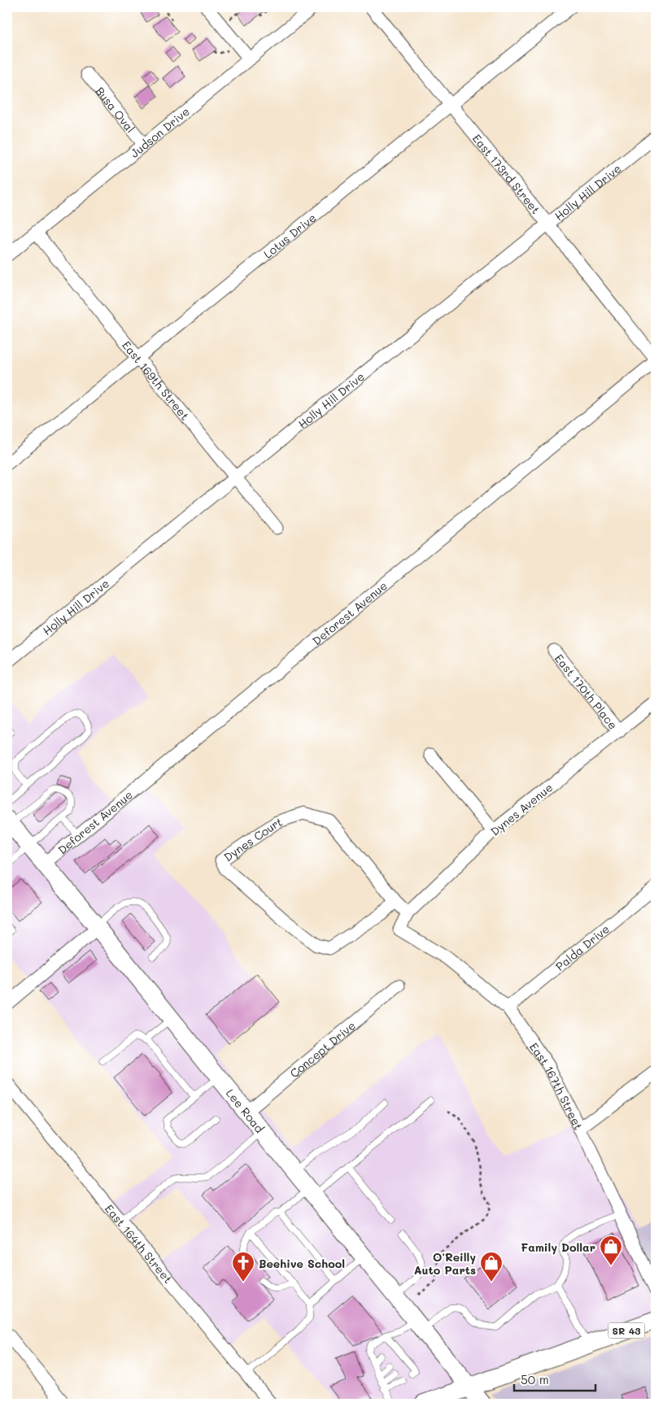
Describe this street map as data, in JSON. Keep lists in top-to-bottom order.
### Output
{
  "streets": {
    "main road": ["Lee Road", "SR 43"],
    "street": [
      "Busa Oval",
      "Judson Drive",
      "East 173rd Street",
      "Holly Hill Drive",
      "Lotus Drive",
      "East 169th Street",
      "Deforest Avenue",
      "East 170th Place",
      "Dynes Avenue",
      "Dynes Court",
      "Palda Drive",
      "Concept Drive",
      "East 167th Street",
      "East 164th Street"
    ]
  },
  "crossings": [
    ["Busa Oval", "Judson Drive"],
    ["Judson Drive", "East 169th Street"],
    ["East 173rd Street", "Holly Hill Drive"],
    ["East 173rd Street", "Lotus Drive"],
    ["East 173rd Street", "Deforest Avenue"],
    ["Holly Hill Drive", "East 169th Street"],
    ["Lotus Drive", "East 169th Street"],
    ["Deforest Avenue", "Lee Road"],
    ["East 170th Place", "Dynes Avenue"],
    ["Dynes Avenue", "Dynes Court"],
    ["Dynes Avenue", "East 167th Street"],
    ["Palda Drive", "East 167th Street"],
    ["Concept Drive", "Lee Road"],
    ["Lee Road", "SR 43"]
  ],
  "places": {
    "shop": ["Family Dollar", "O'Reilly Auto Parts"],
    "church": ["Beehive School"]
  },
  "scale_bar": "50 m"
}
